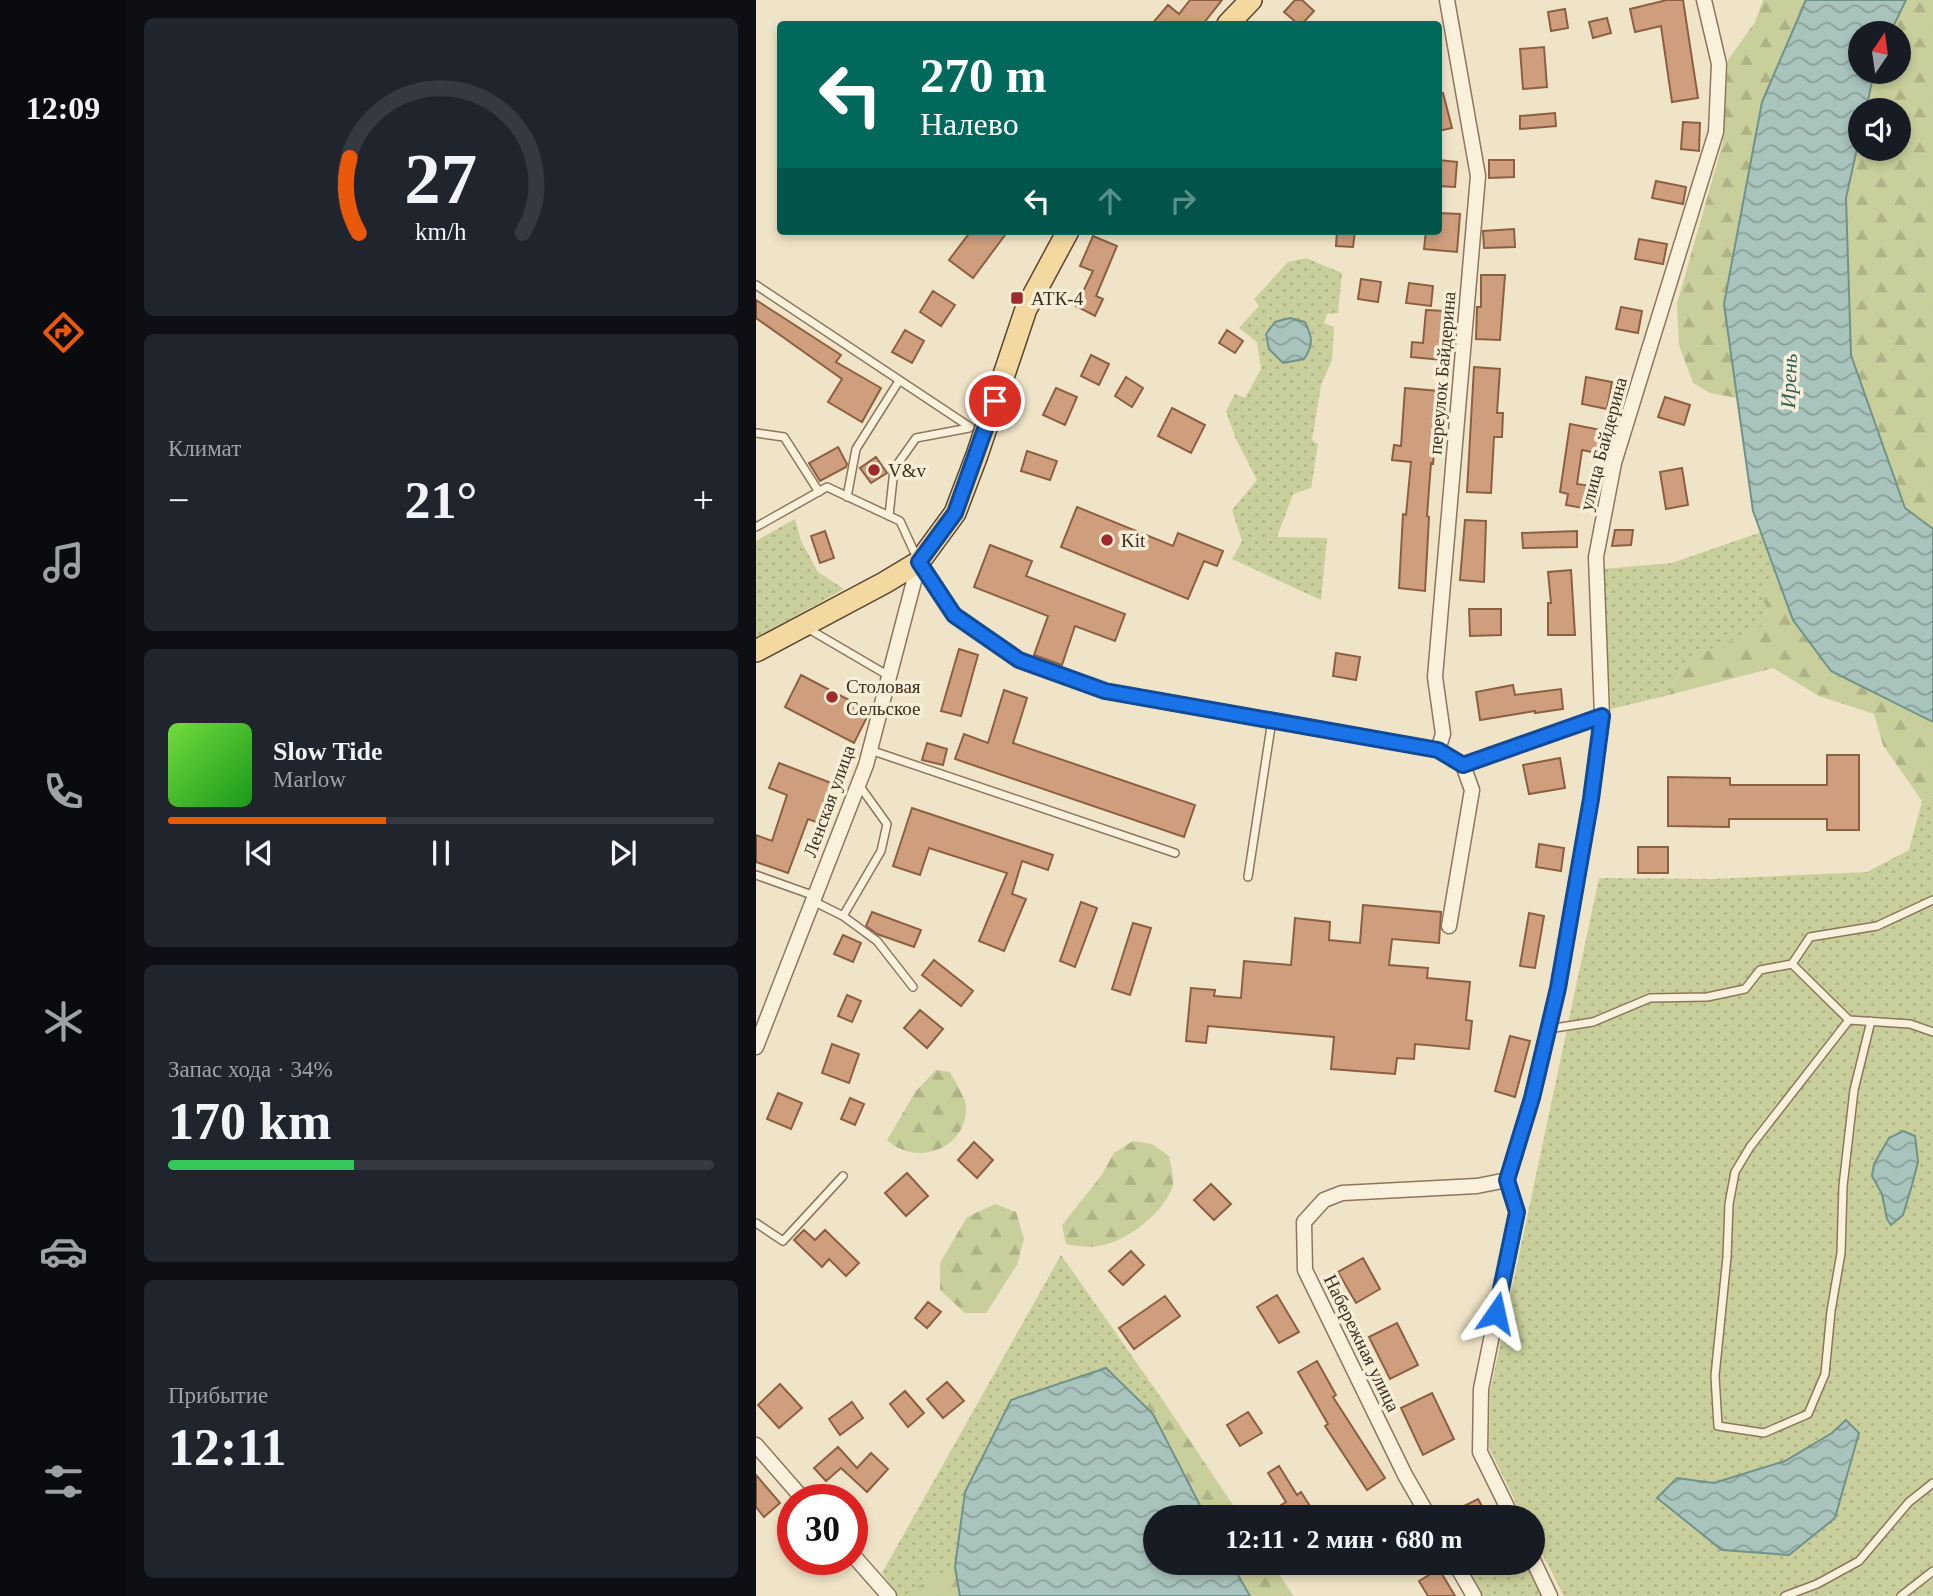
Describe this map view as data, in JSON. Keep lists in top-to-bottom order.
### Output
{
  "streets": {
    "street": [
      "переулок Байдерина",
      "улица Байдерина",
      "Ленская улица",
      "Набережная улица"
    ]
  },
  "crossings": [
    ["улица Байдерина", "Набережная улица"]
  ],
  "water": ["Ирень"],
  "places": {
    "transit": ["АТК-4"],
    "other": ["V&v", "Kit", "Столовая Сельское"]
  },
  "north": "top",
  "page": {
    "tabs": "12:09",
    "turn": ["270 m", "Налево"],
    "tile": [
      "Климат",
      ["Запас хода · 34%", "170 km"],
      ["Прибытие", "12:11"]
    ],
    "heat": ["−", "21°", "+"],
    "song": ["Slow Tide", "Marlow"],
    "limit": "30",
    "trip": "12:11 · 2 мин · 680 m",
    "gauge": ["27", "km/h"]
  }
}
